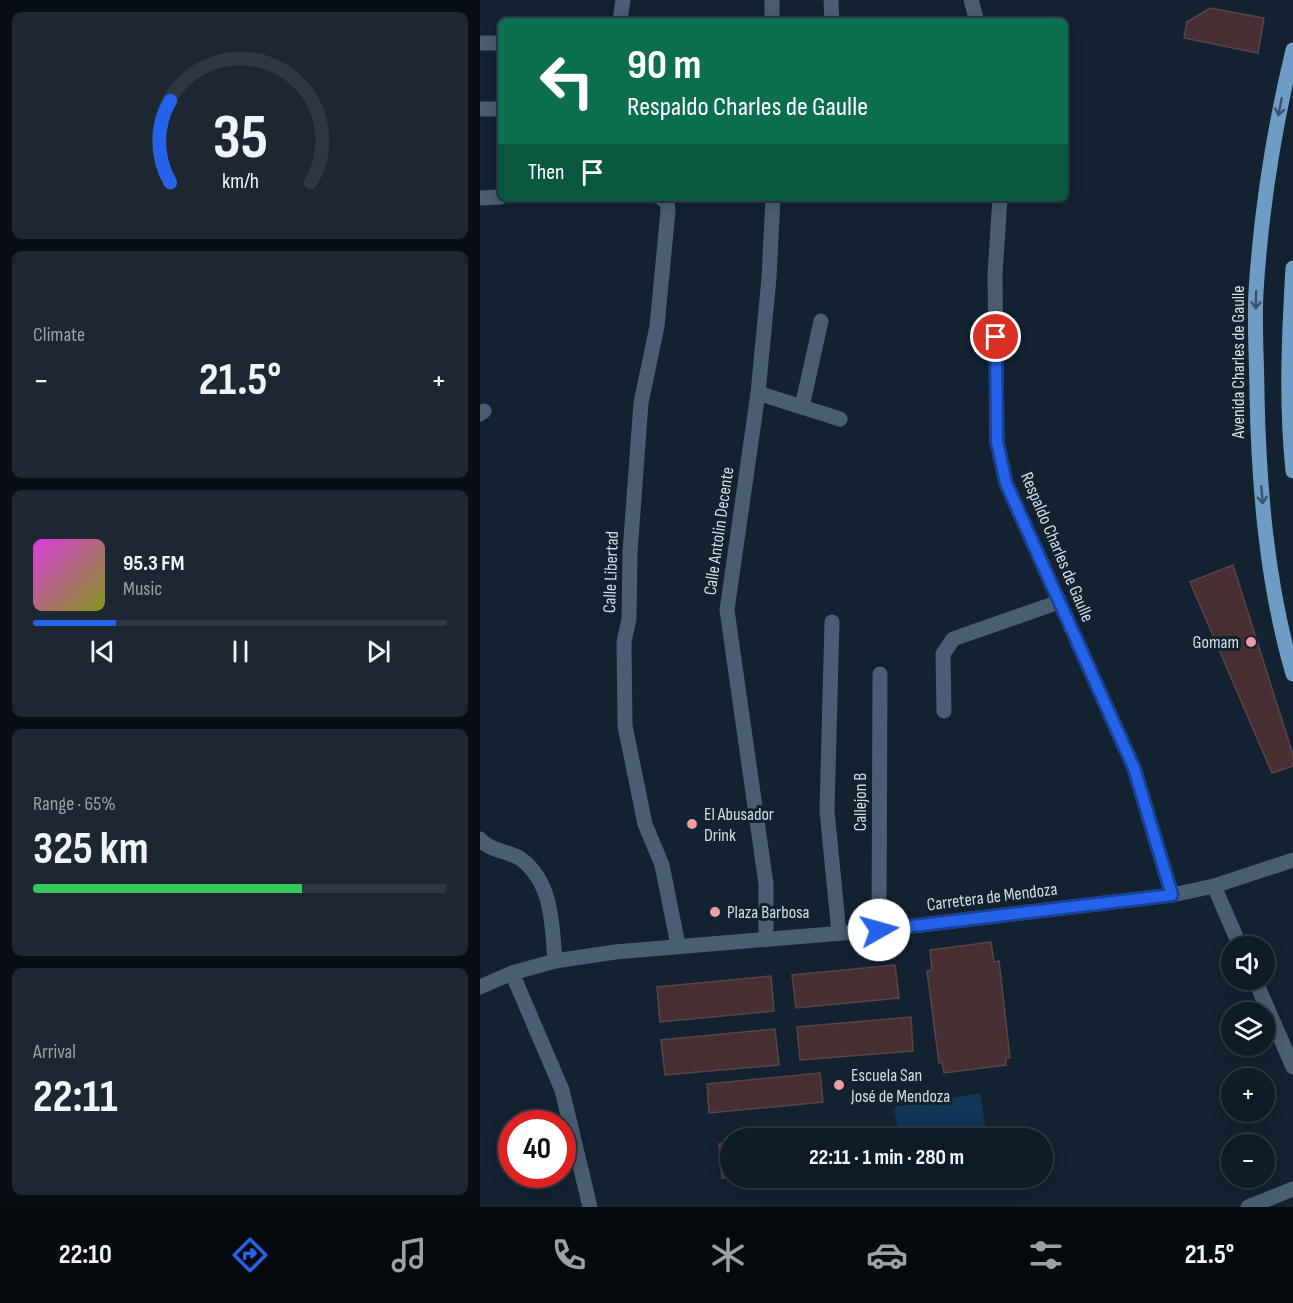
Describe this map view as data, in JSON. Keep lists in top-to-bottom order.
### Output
{
  "streets": {
    "main road": ["Avenida Charles de Gaulle"],
    "street": [
      "Calle Antolin Decente",
      "Respaldo Charles de Gaulle",
      "Calle Libertad",
      "Callejon B",
      "Carretera de Mendoza"
    ]
  },
  "crossings": [
    ["Calle Antolin Decente", "Carretera de Mendoza"],
    ["Respaldo Charles de Gaulle", "Carretera de Mendoza"],
    ["Calle Libertad", "Carretera de Mendoza"],
    ["Callejon B", "Carretera de Mendoza"]
  ],
  "places": [
    "Gomam",
    "El Abusador Drink",
    "Plaza Barbosa",
    "Escuela San José de Mendoza"
  ],
  "page": {
    "turn": ["90 m", "Respaldo Charles de Gaulle"],
    "then": "Then",
    "tile": [
      "Climate",
      ["Range · 65%", "325 km"],
      ["Arrival", "22:11"]
    ],
    "heat": ["−", "21.5°", "+"],
    "song": ["95.3 FM", "Music"],
    "map_buttons": ["+", "−"],
    "limit": "40",
    "trip": "22:11 · 1 min · 280 m",
    "tabs": ["22:10", "21.5°"],
    "gauge": ["35", "km/h"]
  }
}
